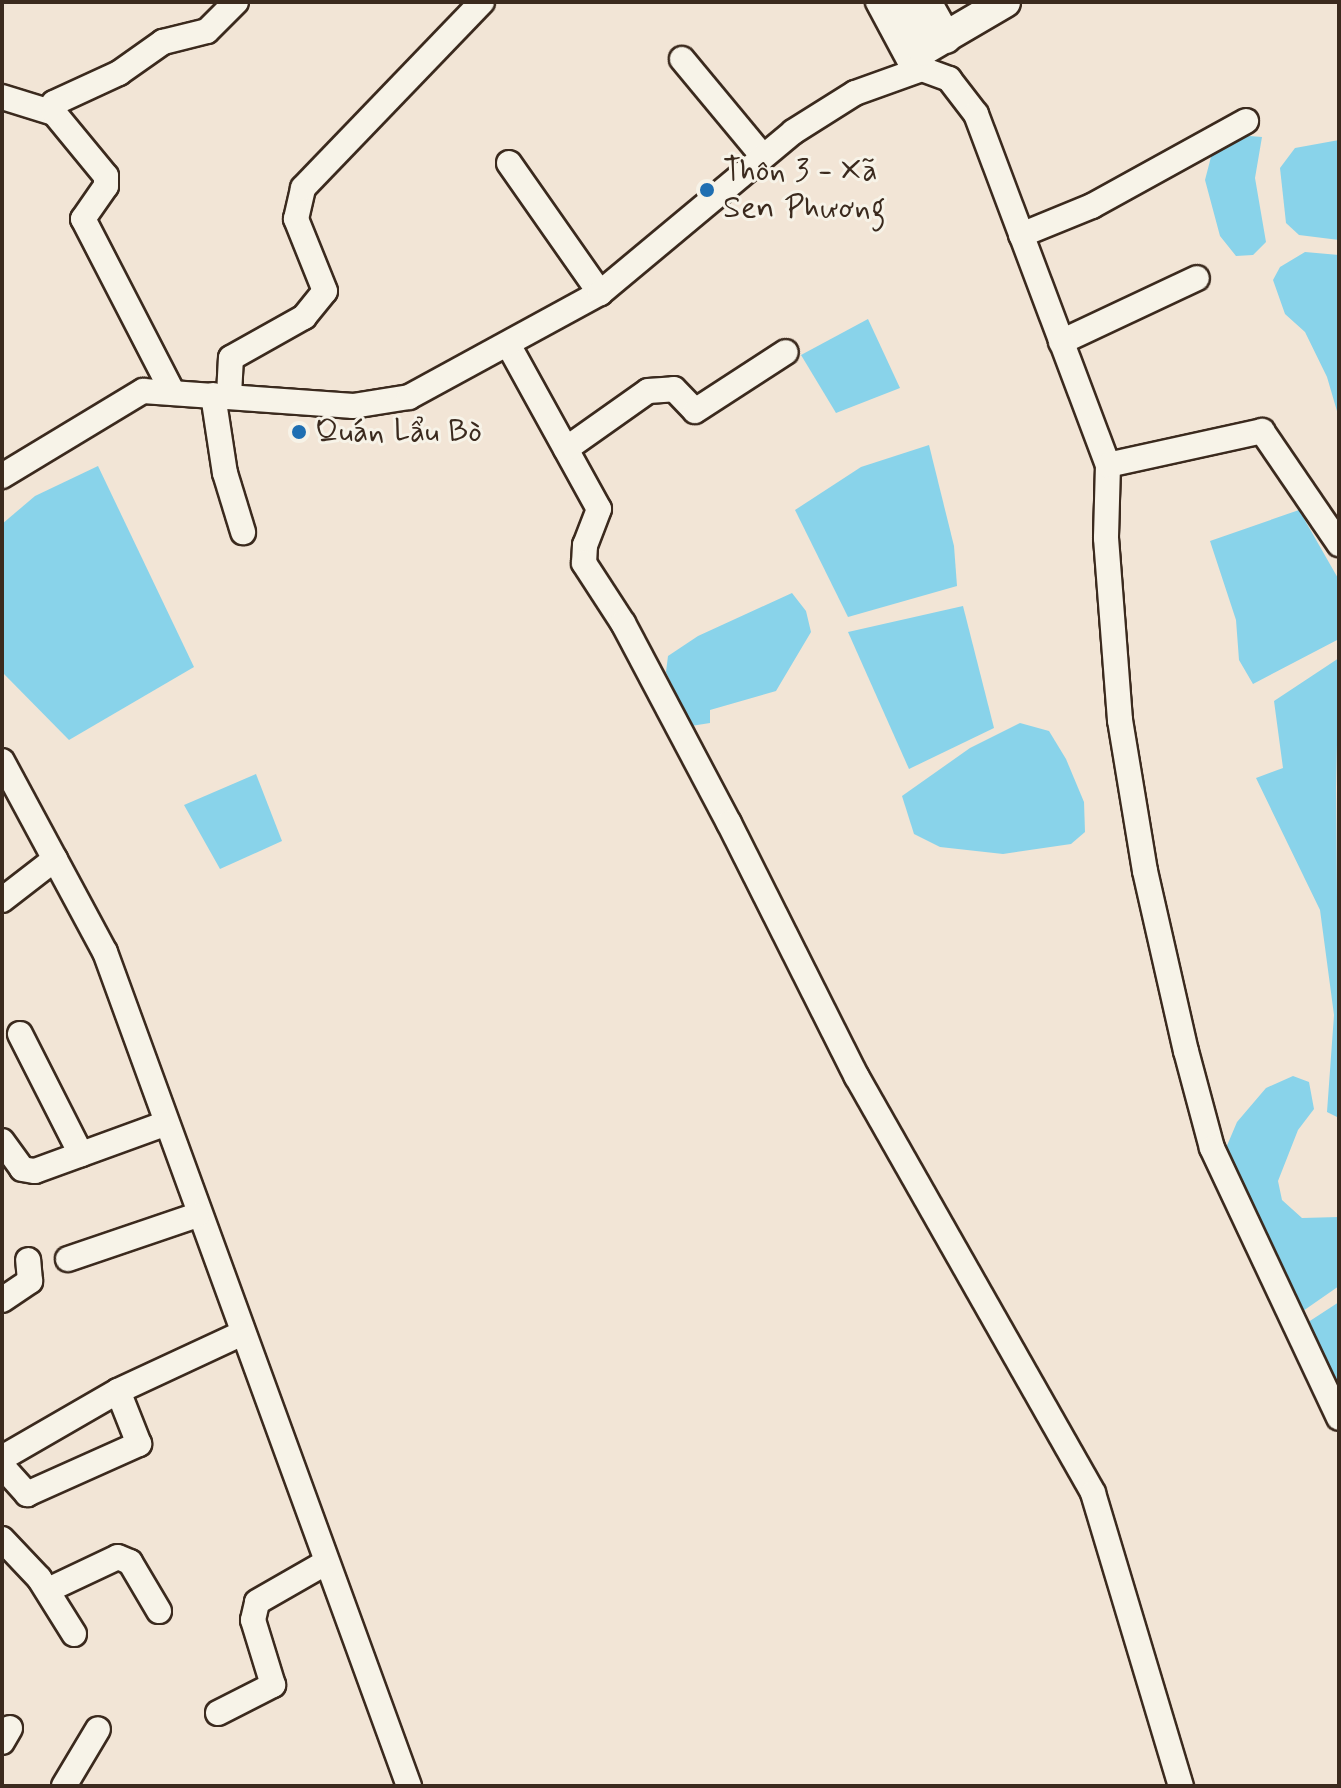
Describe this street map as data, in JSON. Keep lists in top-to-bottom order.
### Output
{
  "places": ["Thôn 3 - Xã Sen Phương", "Quán Lẩu Bò"]
}
